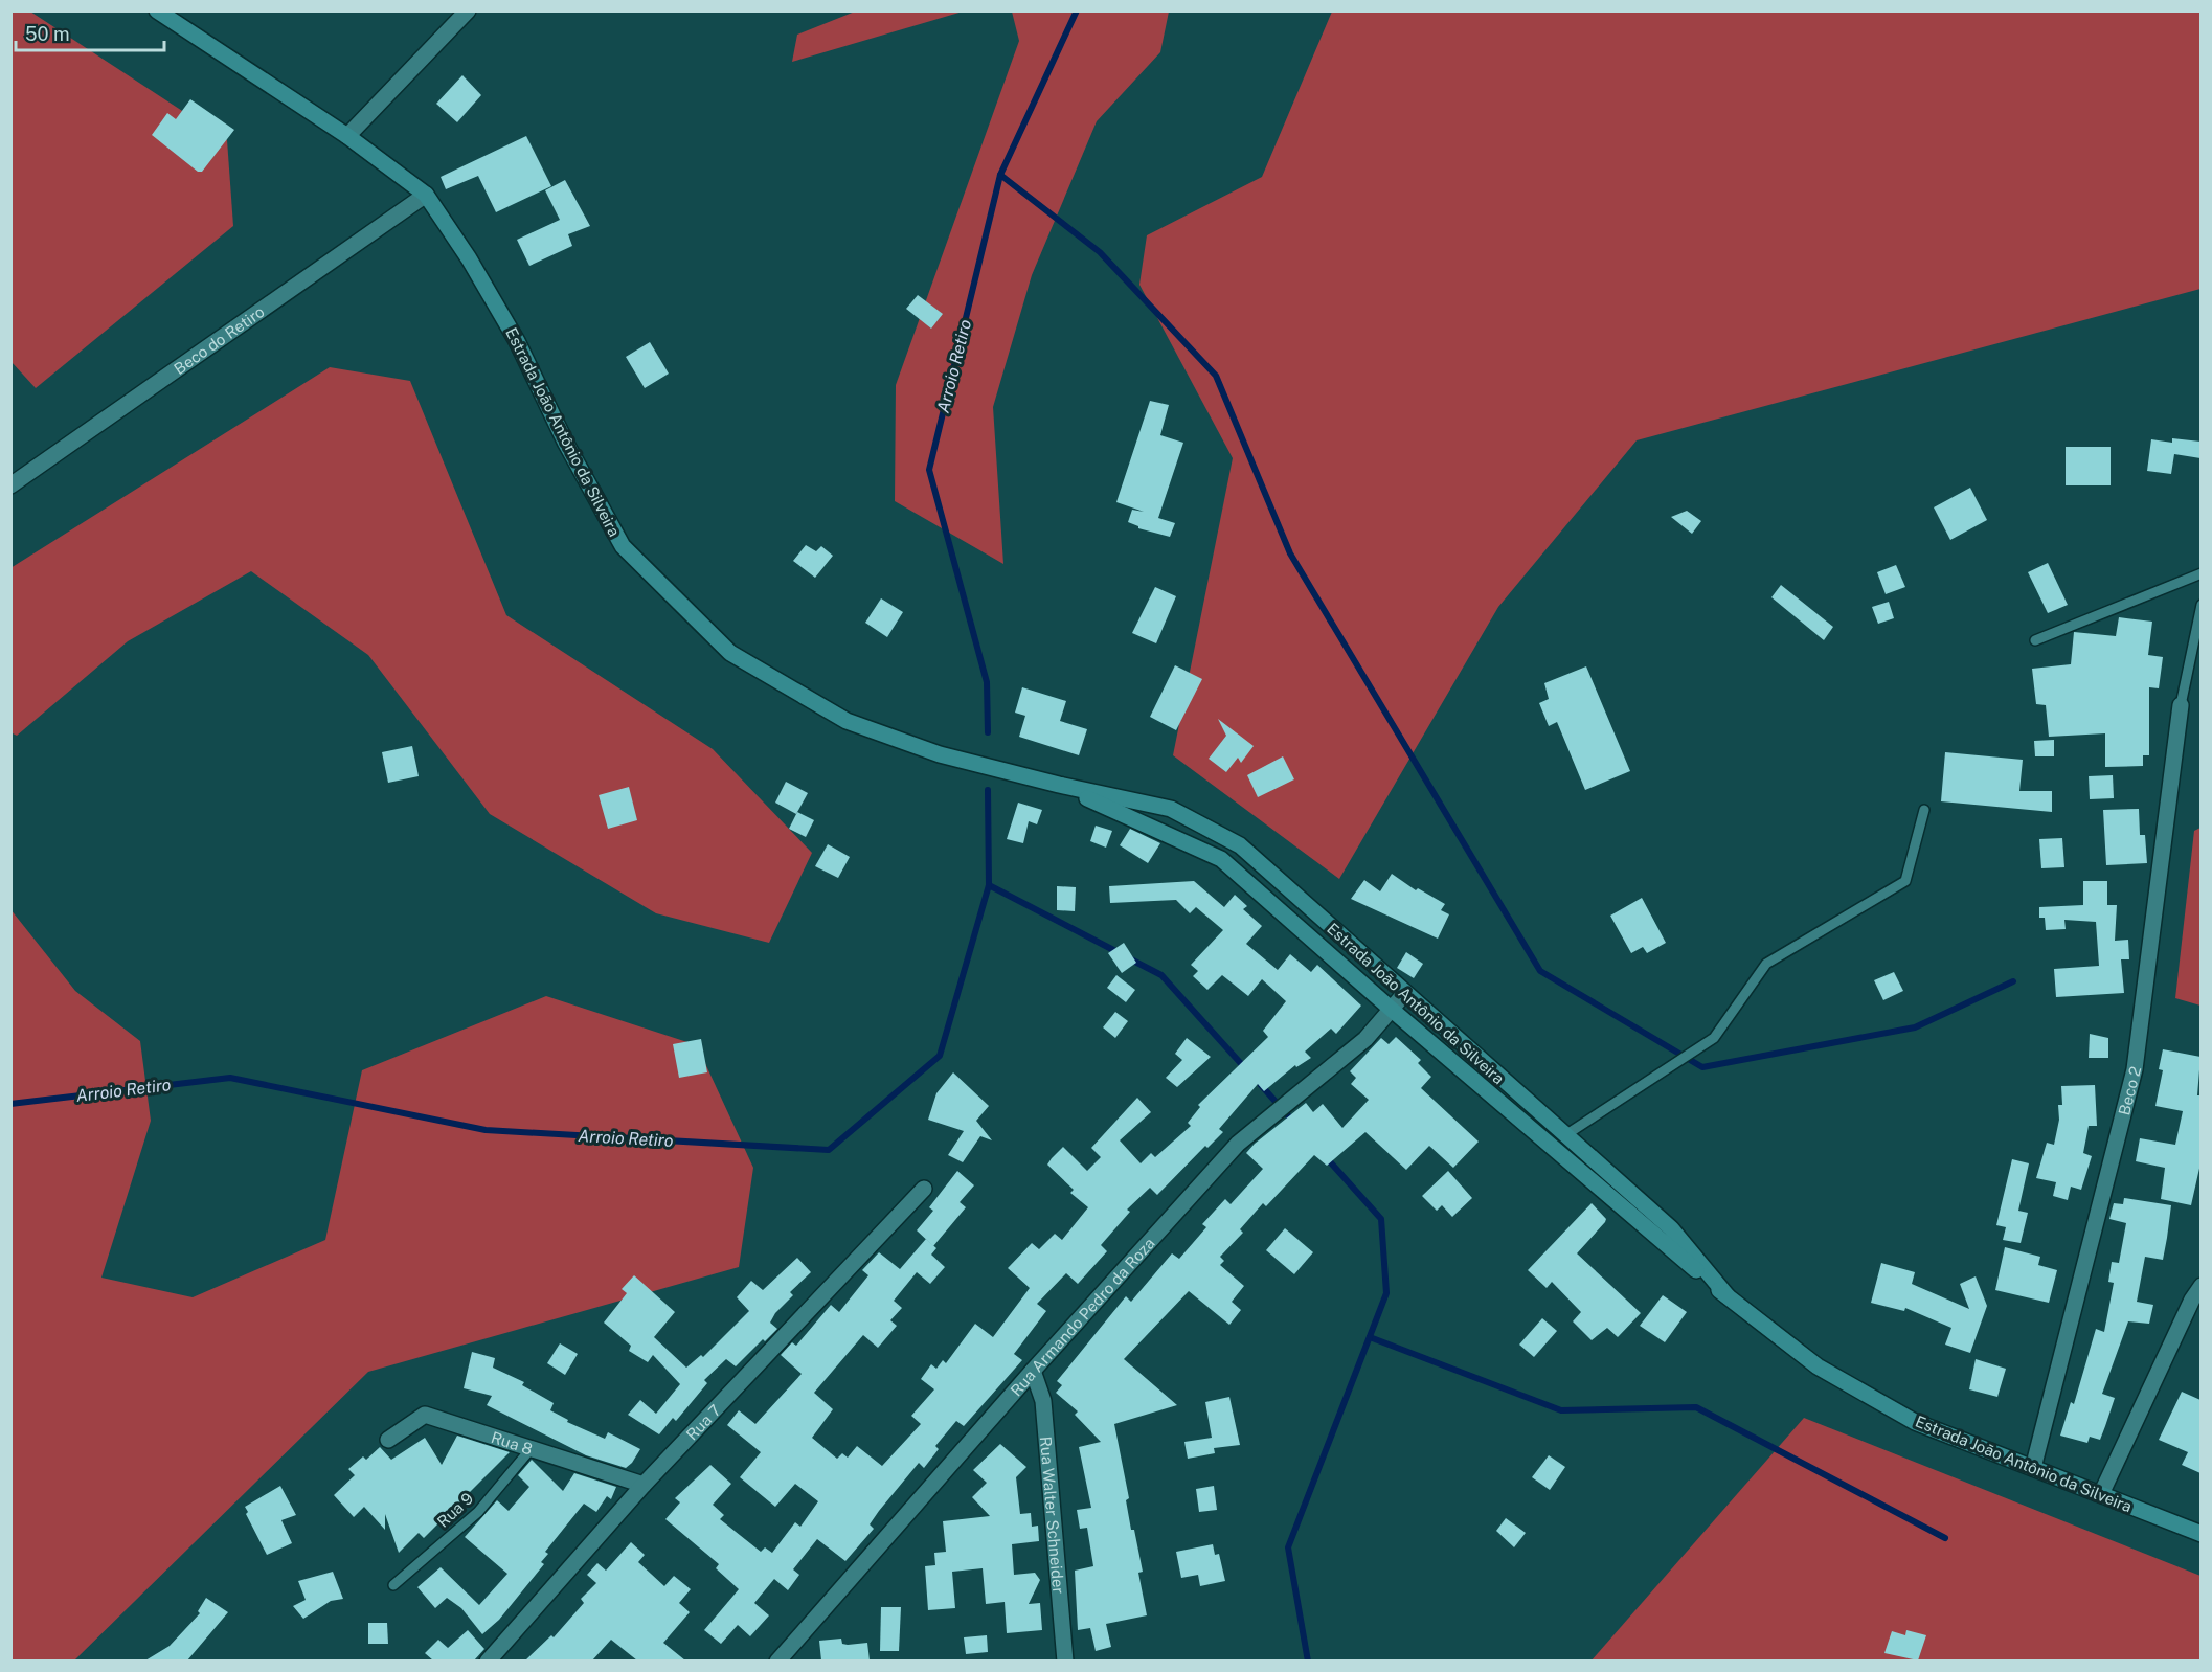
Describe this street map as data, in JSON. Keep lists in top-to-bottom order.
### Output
{
  "streets": {
    "main road": ["Estrada João Antônio da Silveira"],
    "street": [
      "Beco do Retiro",
      "Beco 2",
      "Rua Armando Pedro da Roza",
      "Rua 7",
      "Rua 8",
      "Rua Walter Schneider"
    ],
    "lane": ["Rua 9"]
  },
  "crossings": [
    ["Beco do Retiro", "Estrada João Antônio da Silveira"],
    ["Estrada João Antônio da Silveira", "Beco 2"],
    ["Estrada João Antônio da Silveira", "Rua Armando Pedro da Roza"],
    ["Rua Armando Pedro da Roza", "Rua Walter Schneider"],
    ["Rua 7", "Rua 8"],
    ["Rua 8", "Rua 9"]
  ],
  "water": ["Arroio Retiro"],
  "scale_bar": "50 m"
}
